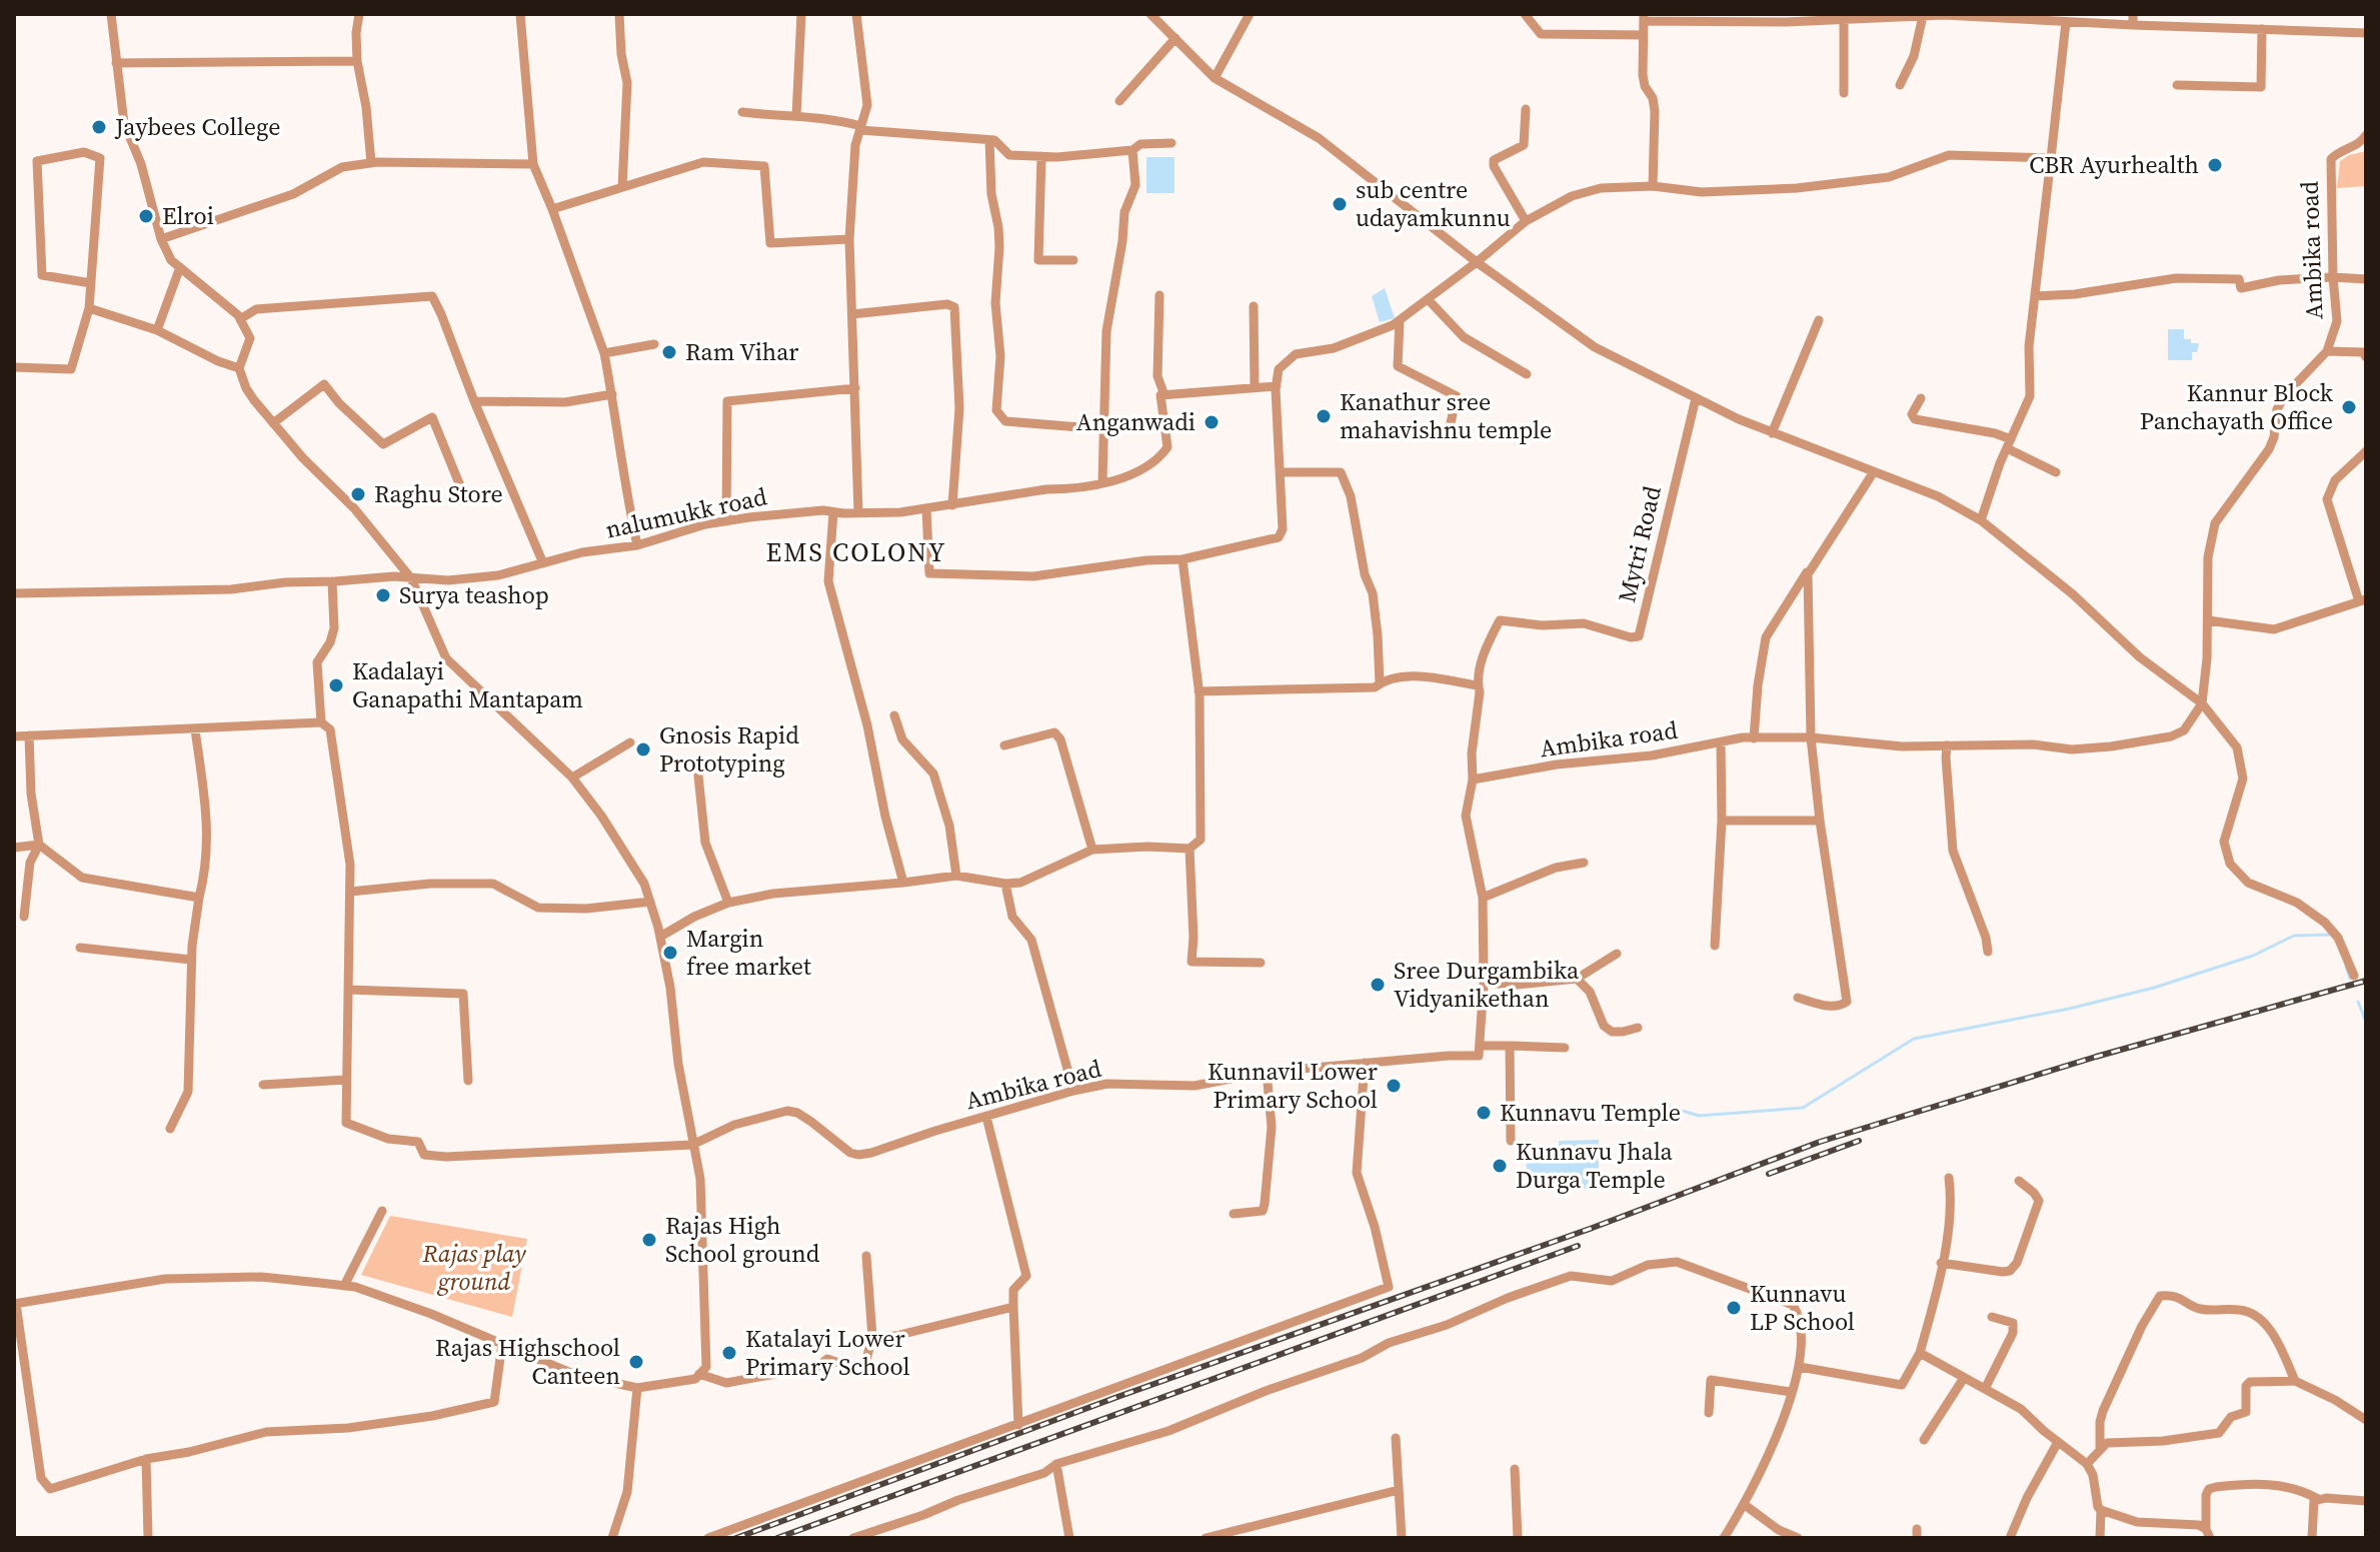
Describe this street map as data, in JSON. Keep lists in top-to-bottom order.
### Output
{
  "streets": {
    "street": ["Ambika road", "nalumukk road", "Mytri Road"]
  },
  "crossings": [
    ["Ambika road", "Mytri Road"]
  ],
  "districts": ["EMS COLONY"],
  "parks": ["Rajas play ground"],
  "places": [
    "Jaybees College",
    "CBR Ayurhealth",
    "sub centre udayamkunnu",
    "Elroi",
    "Ram Vihar",
    "Kannur Block Panchayath Office",
    "Kanathur sree mahavishnu temple",
    "Anganwadi",
    "Raghu Store",
    "Surya teashop",
    "Kadalayi Ganapathi Mantapam",
    "Gnosis Rapid Prototyping",
    "Margin free market",
    "Sree Durgambika Vidyanikethan",
    "Kunnavil Lower Primary School",
    "Kunnavu Temple",
    "Kunnavu Jhala Durga Temple",
    "Rajas High School ground",
    "Kunnavu LP School",
    "Katalayi Lower Primary School",
    "Rajas Highschool Canteen"
  ]
}
